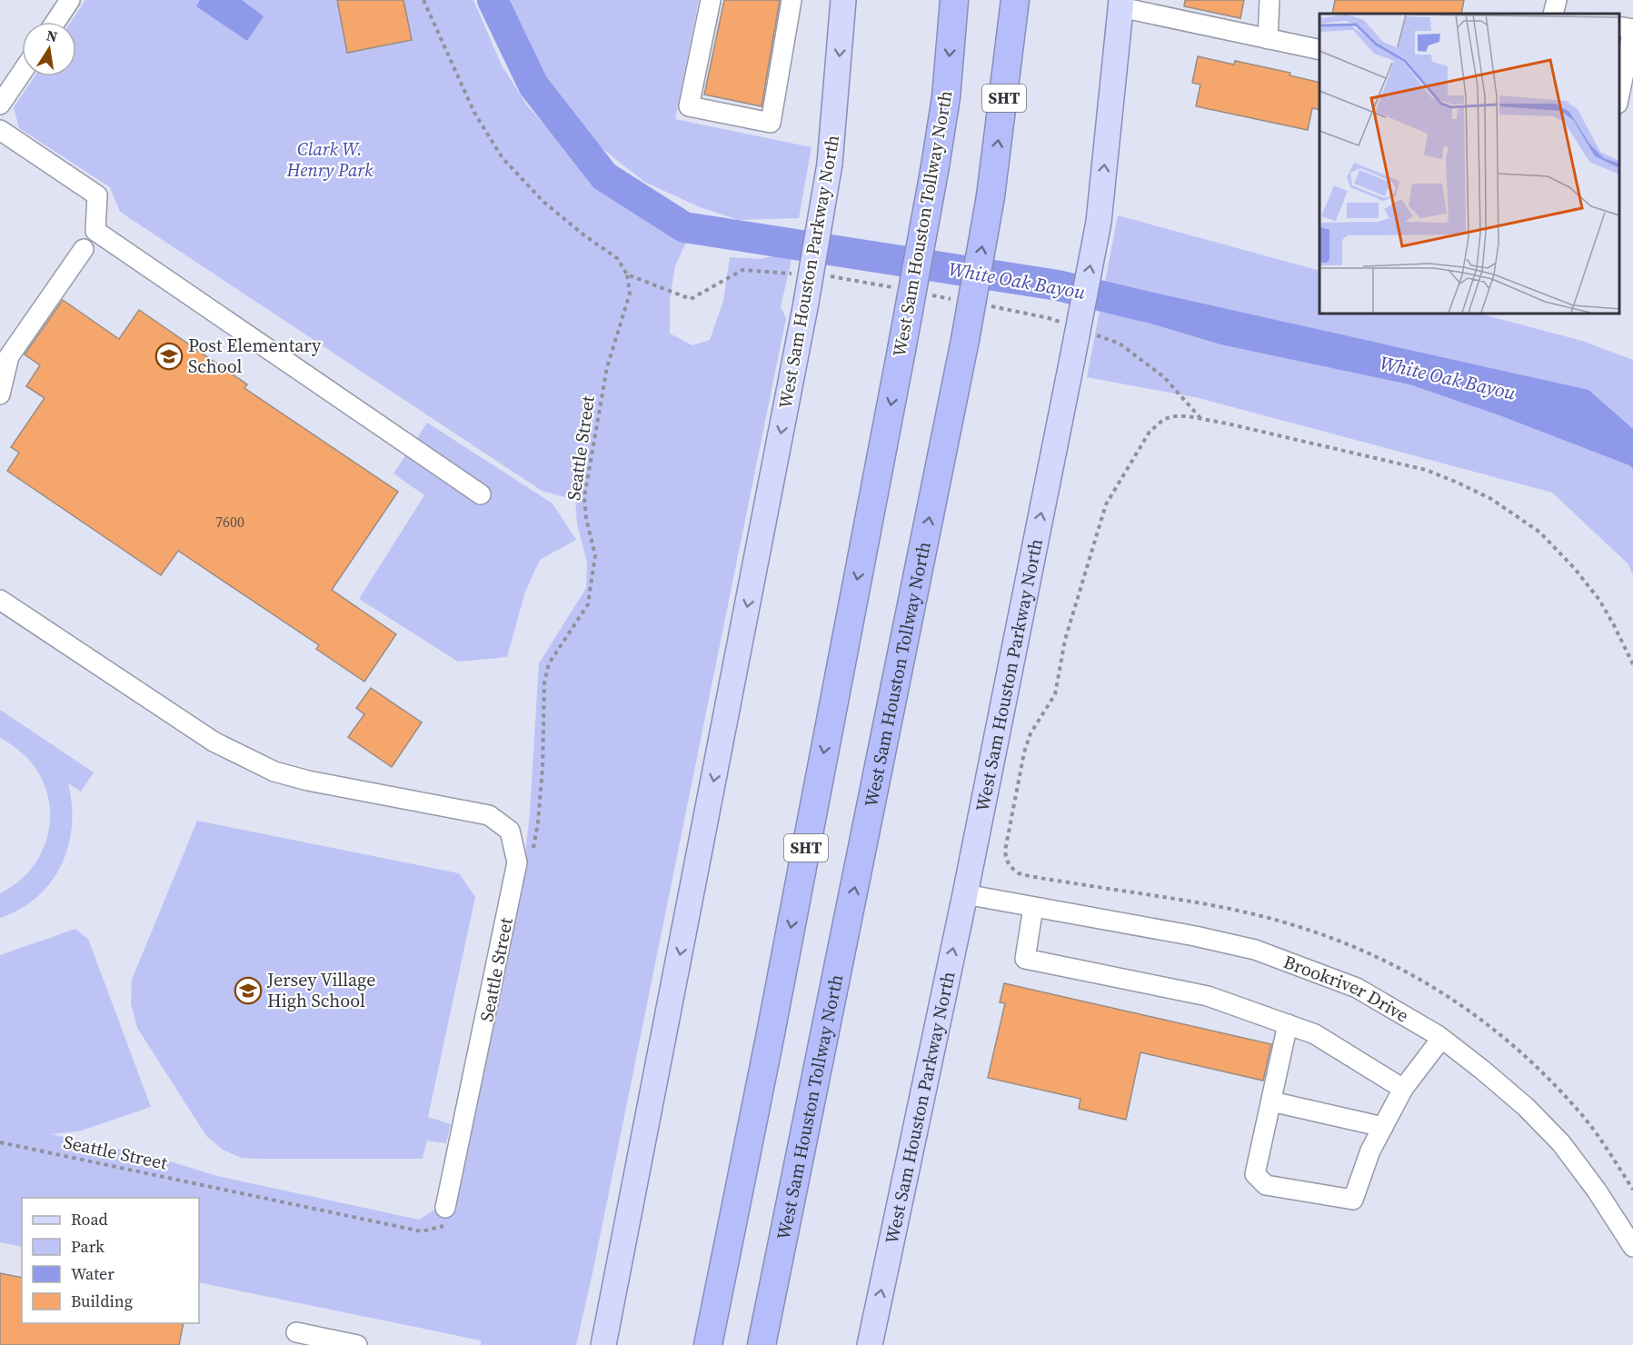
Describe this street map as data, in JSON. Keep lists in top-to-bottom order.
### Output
{
  "streets": {
    "highway": ["SHT", "West Sam Houston Tollway North"],
    "main road": ["West Sam Houston Parkway North"],
    "street": ["Brookriver Drive"],
    "path": ["Seattle Street"]
  },
  "crossings": [
    ["West Sam Houston Parkway North", "Brookriver Drive"]
  ],
  "water": ["White Oak Bayou"],
  "parks": ["Clark W. Henry Park"],
  "places": {
    "school or university": ["Post Elementary School", "Jersey Village High School"]
  },
  "house_numbers": ["7600"],
  "legend": [
    "Road",
    "Park",
    "Water",
    "Building"
  ],
  "north": "top"
}
